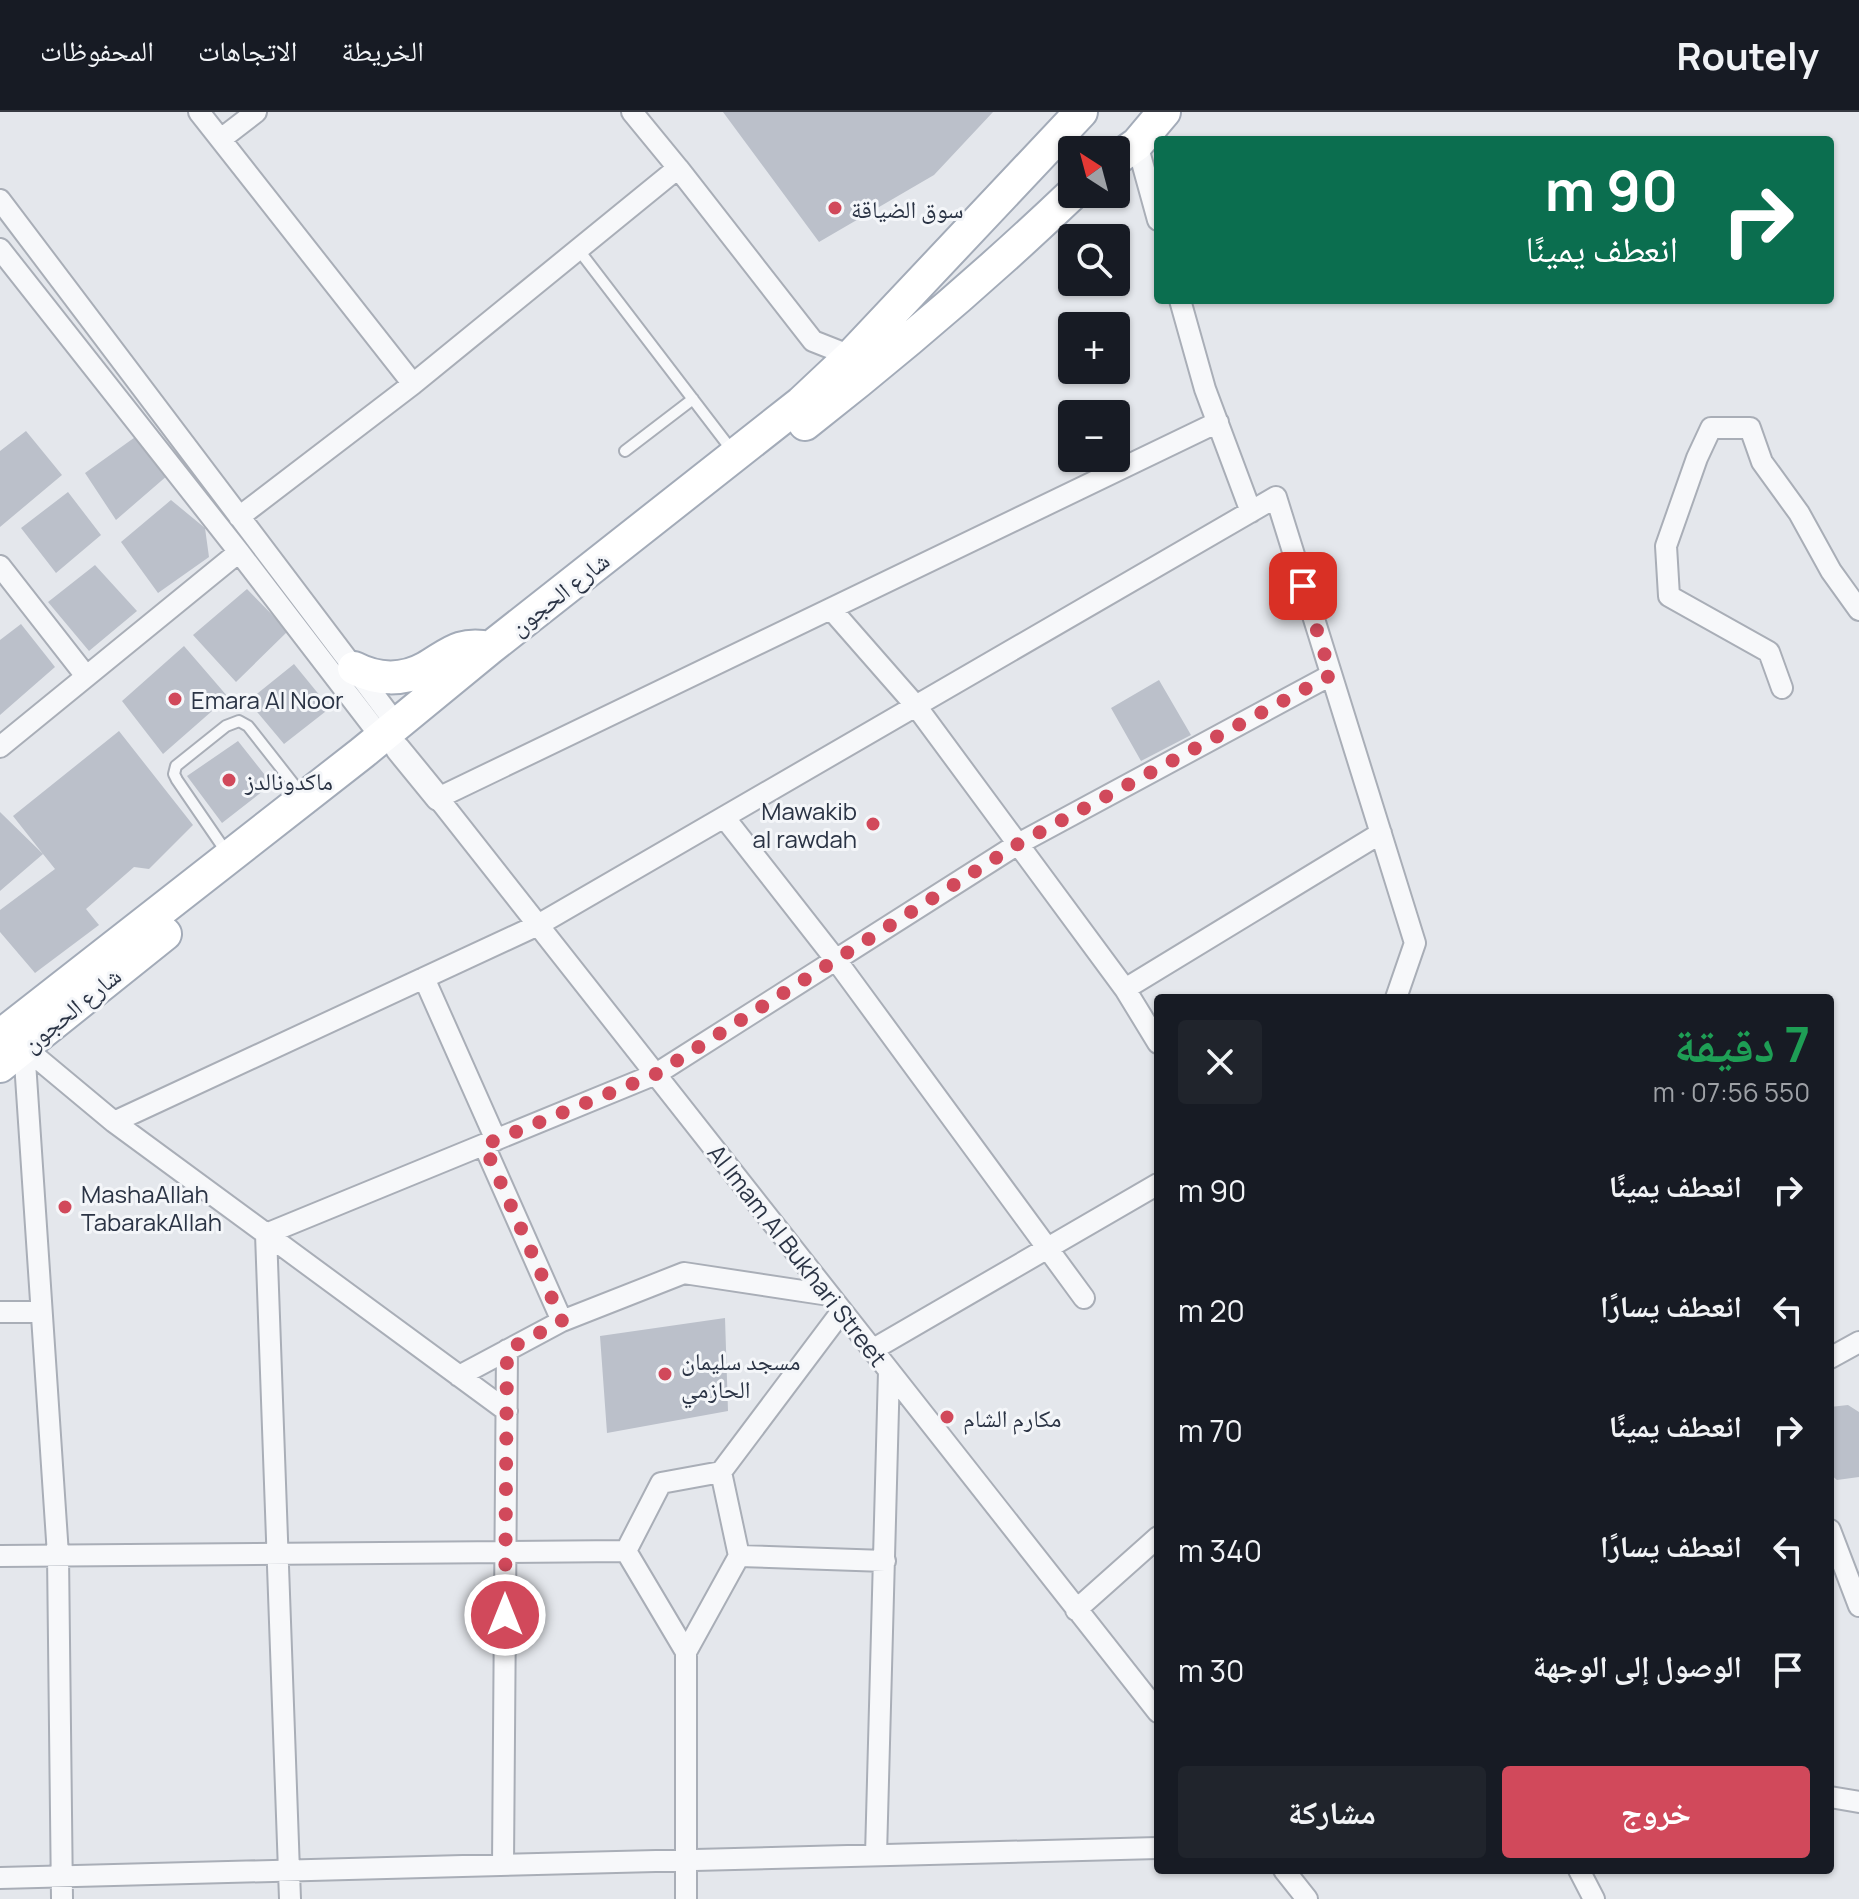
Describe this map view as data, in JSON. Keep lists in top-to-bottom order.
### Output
{
  "streets": {
    "main road": ["شارع الحجون"],
    "street": ["Al Imam Al Bukhari Street"]
  },
  "places": [
    "سوق الضياقة",
    "Emara Al Noor",
    "ماكدونالدز",
    "Mawakib al rawdah",
    "MashaAllah TabarakAllah",
    "مسجد سليمان الحازمي",
    "مكارم الشام"
  ],
  "north": "top left",
  "page": {
    "header": "Routely",
    "nav": ["الخريطة", "الاتجاهات", "المحفوظات"],
    "map_buttons": ["+", "−"],
    "turn": ["90 m", "انعطف يمينًا"],
    "heading": ["7 دقيقة", "550 m · 07:56"],
    "list": [
      {
        "name": "انعطف يمينًا",
        "value": "90 m"
      },
      {
        "name": "انعطف يسارًا",
        "value": "20 m"
      },
      {
        "name": "انعطف يمينًا",
        "value": "70 m"
      },
      {
        "name": "انعطف يسارًا",
        "value": "340 m"
      },
      {
        "name": "الوصول إلى الوجهة",
        "value": "30 m"
      }
    ],
    "buttons": ["خروج", "مشاركة"]
  }
}
